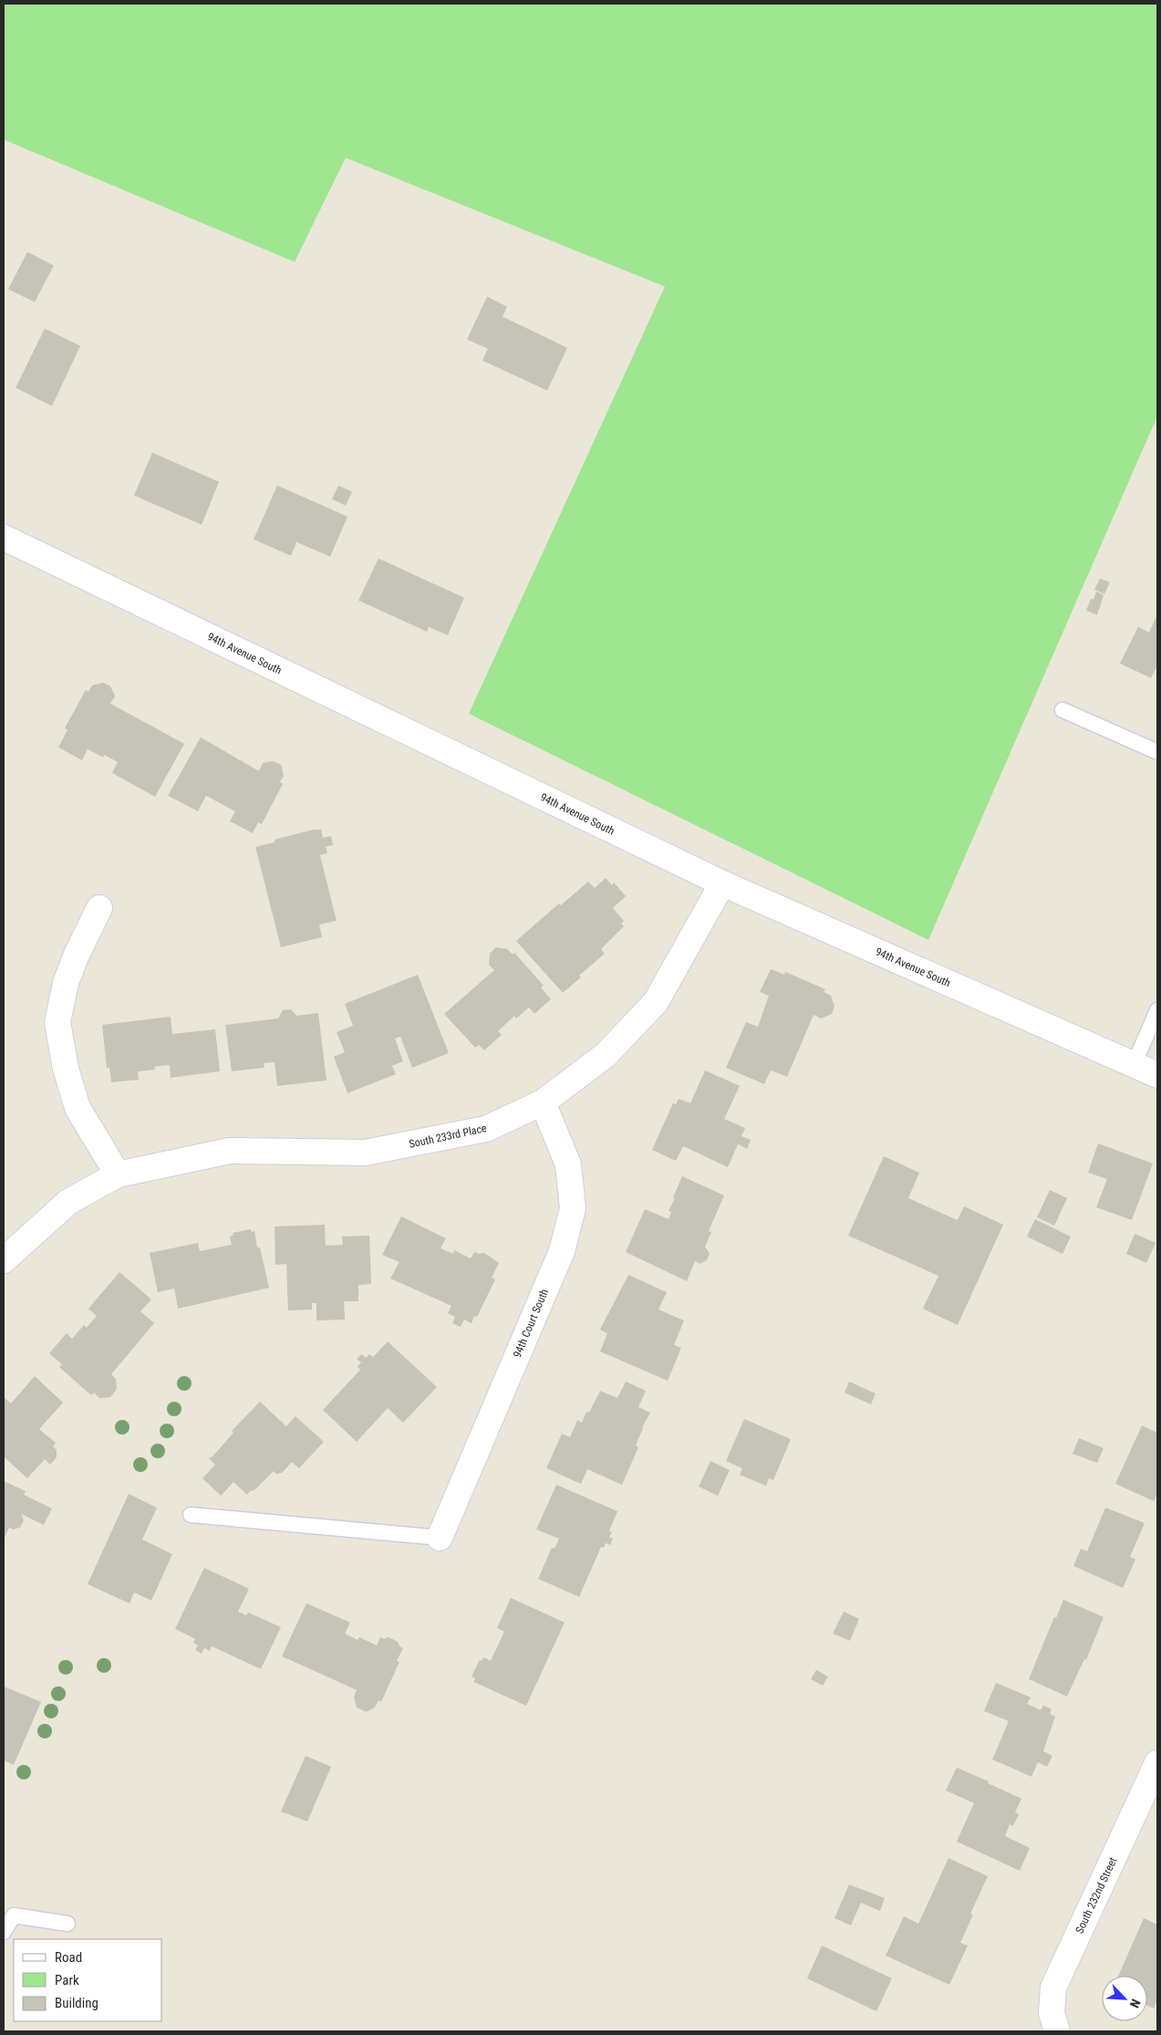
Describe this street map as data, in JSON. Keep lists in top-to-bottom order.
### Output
{
  "streets": {
    "street": [
      "94th Avenue South",
      "South 233rd Place",
      "94th Court South",
      "South 232nd Street"
    ]
  },
  "crossings": [
    ["94th Avenue South", "South 233rd Place"],
    ["South 233rd Place", "94th Court South"]
  ],
  "legend": ["Road", "Park", "Building"],
  "north": "bottom right"
}
